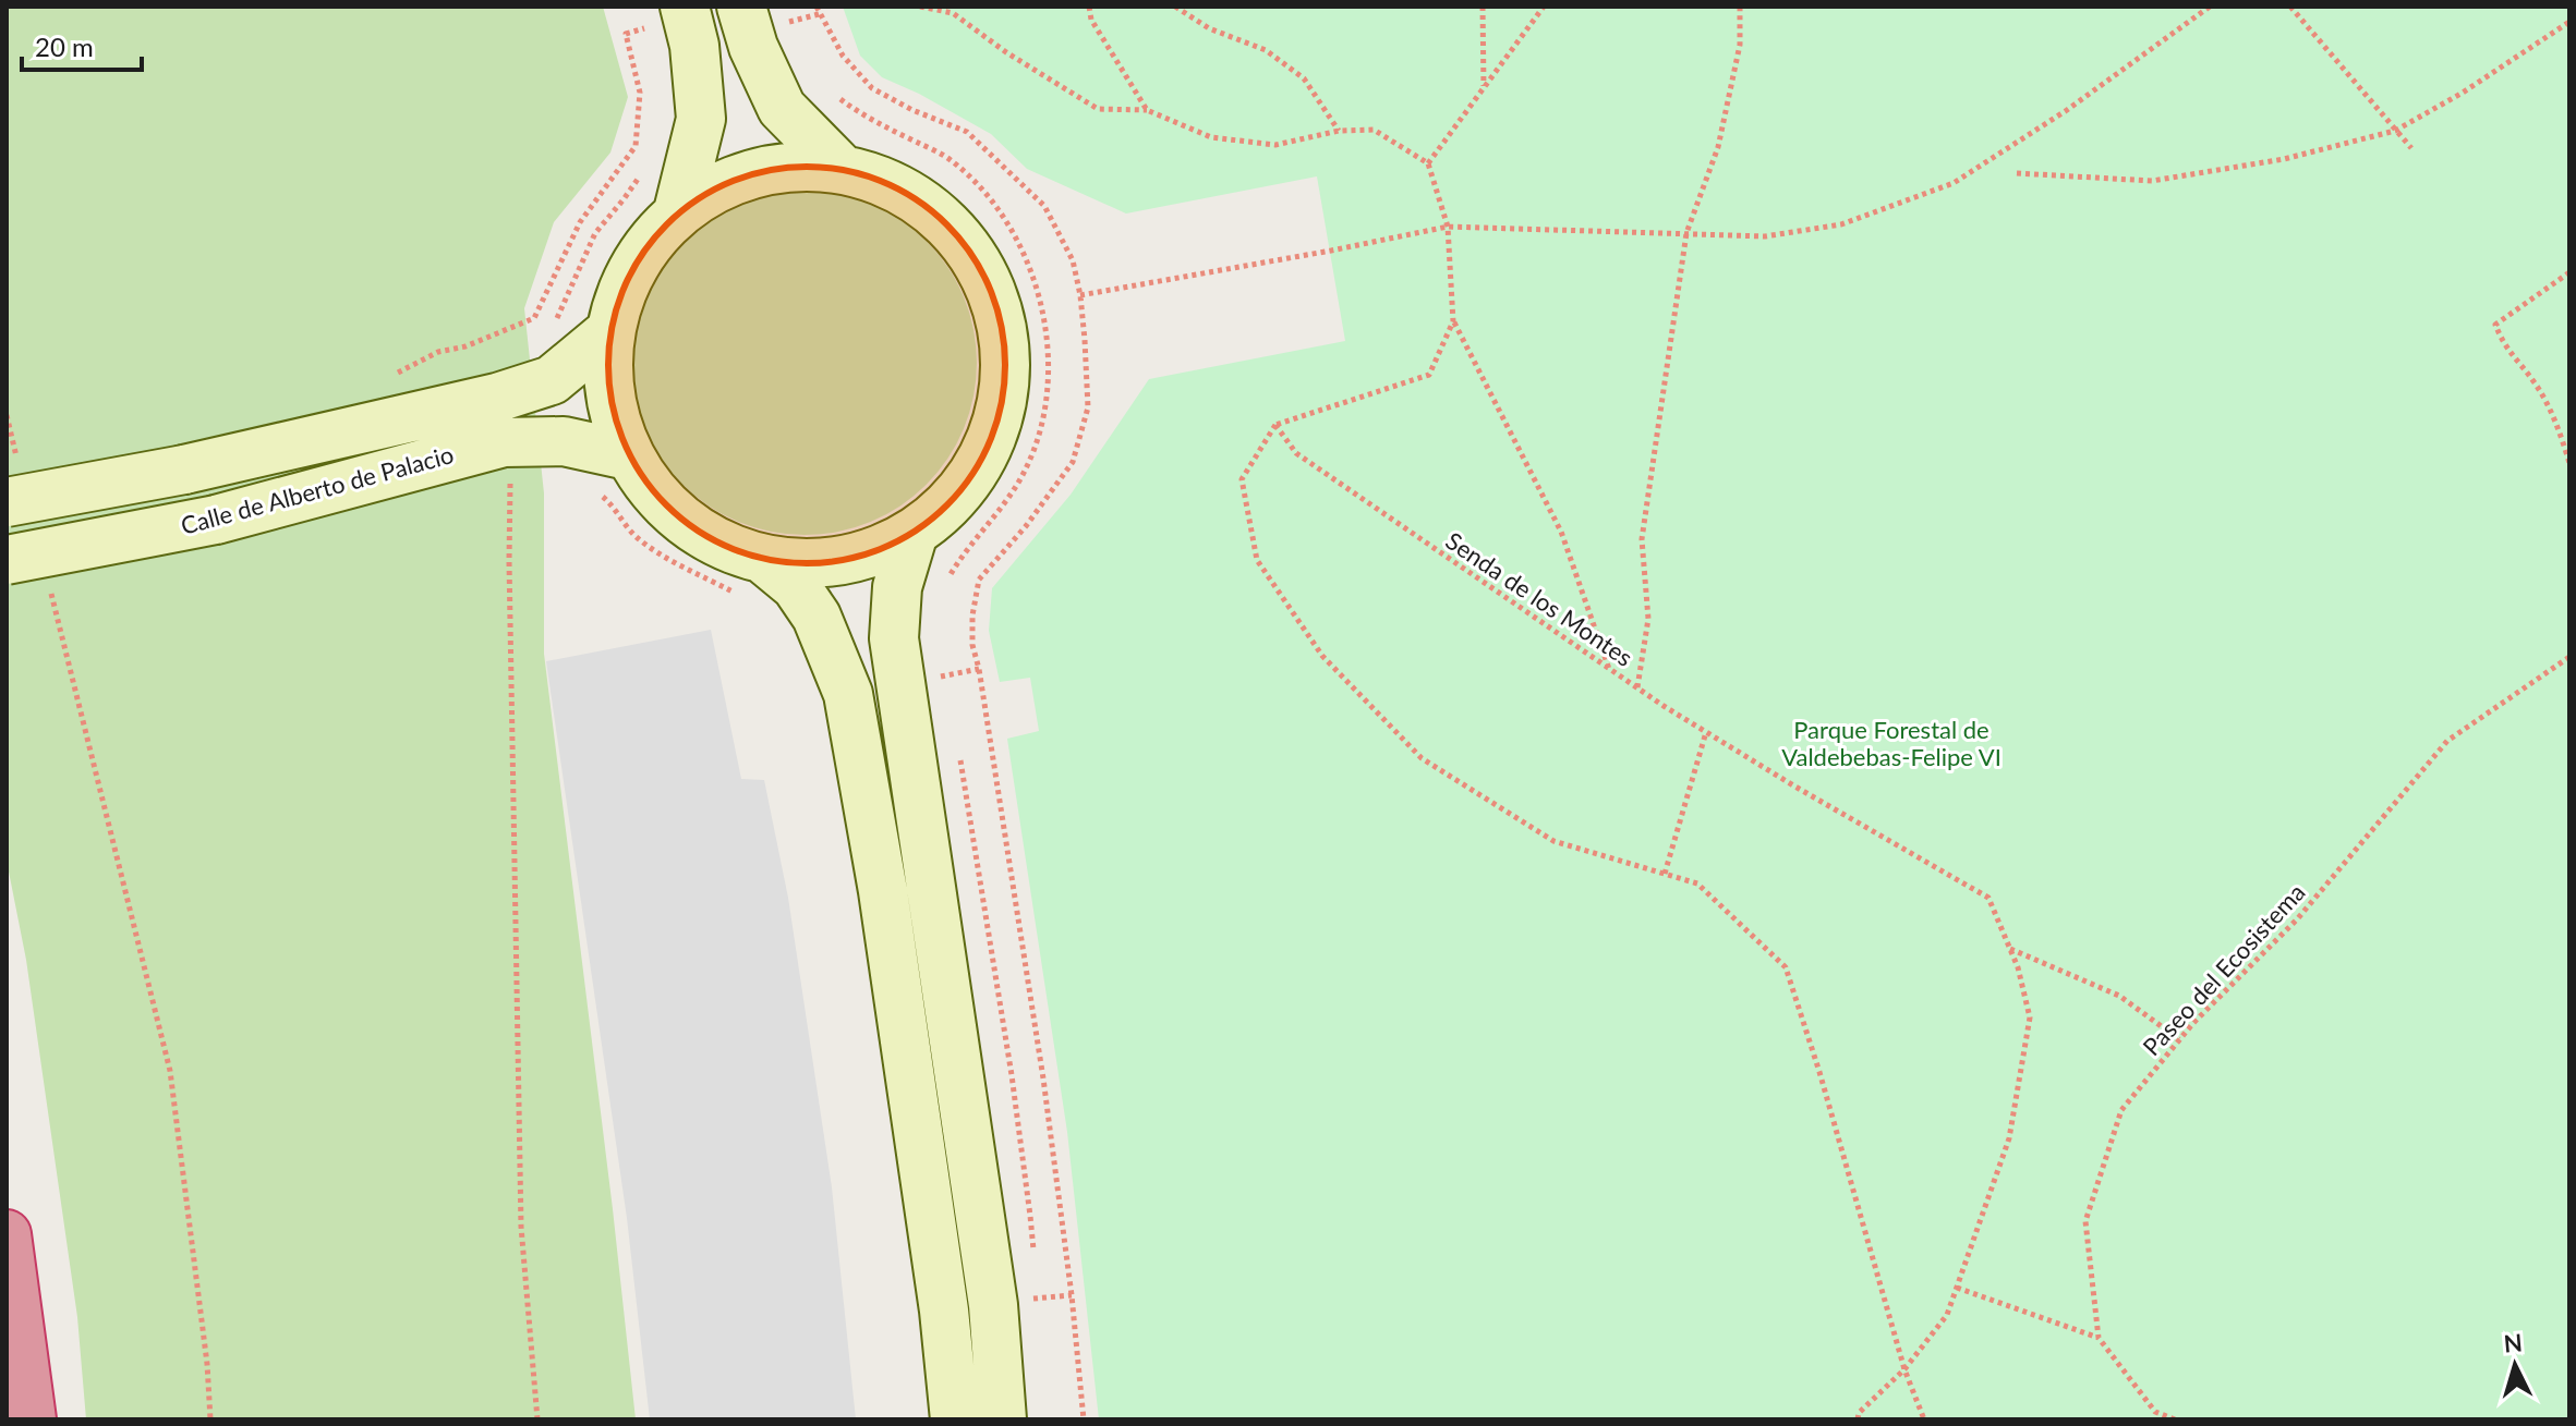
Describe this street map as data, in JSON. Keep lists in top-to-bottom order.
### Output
{
  "streets": {
    "street": ["Calle de Alberto de Palacio"],
    "path": ["Senda de los Montes", "Paseo del Ecosistema"]
  },
  "parks": ["Parque Forestal de Valdebebas-Felipe VI"],
  "scale_bar": "20 m",
  "north": "top"
}
